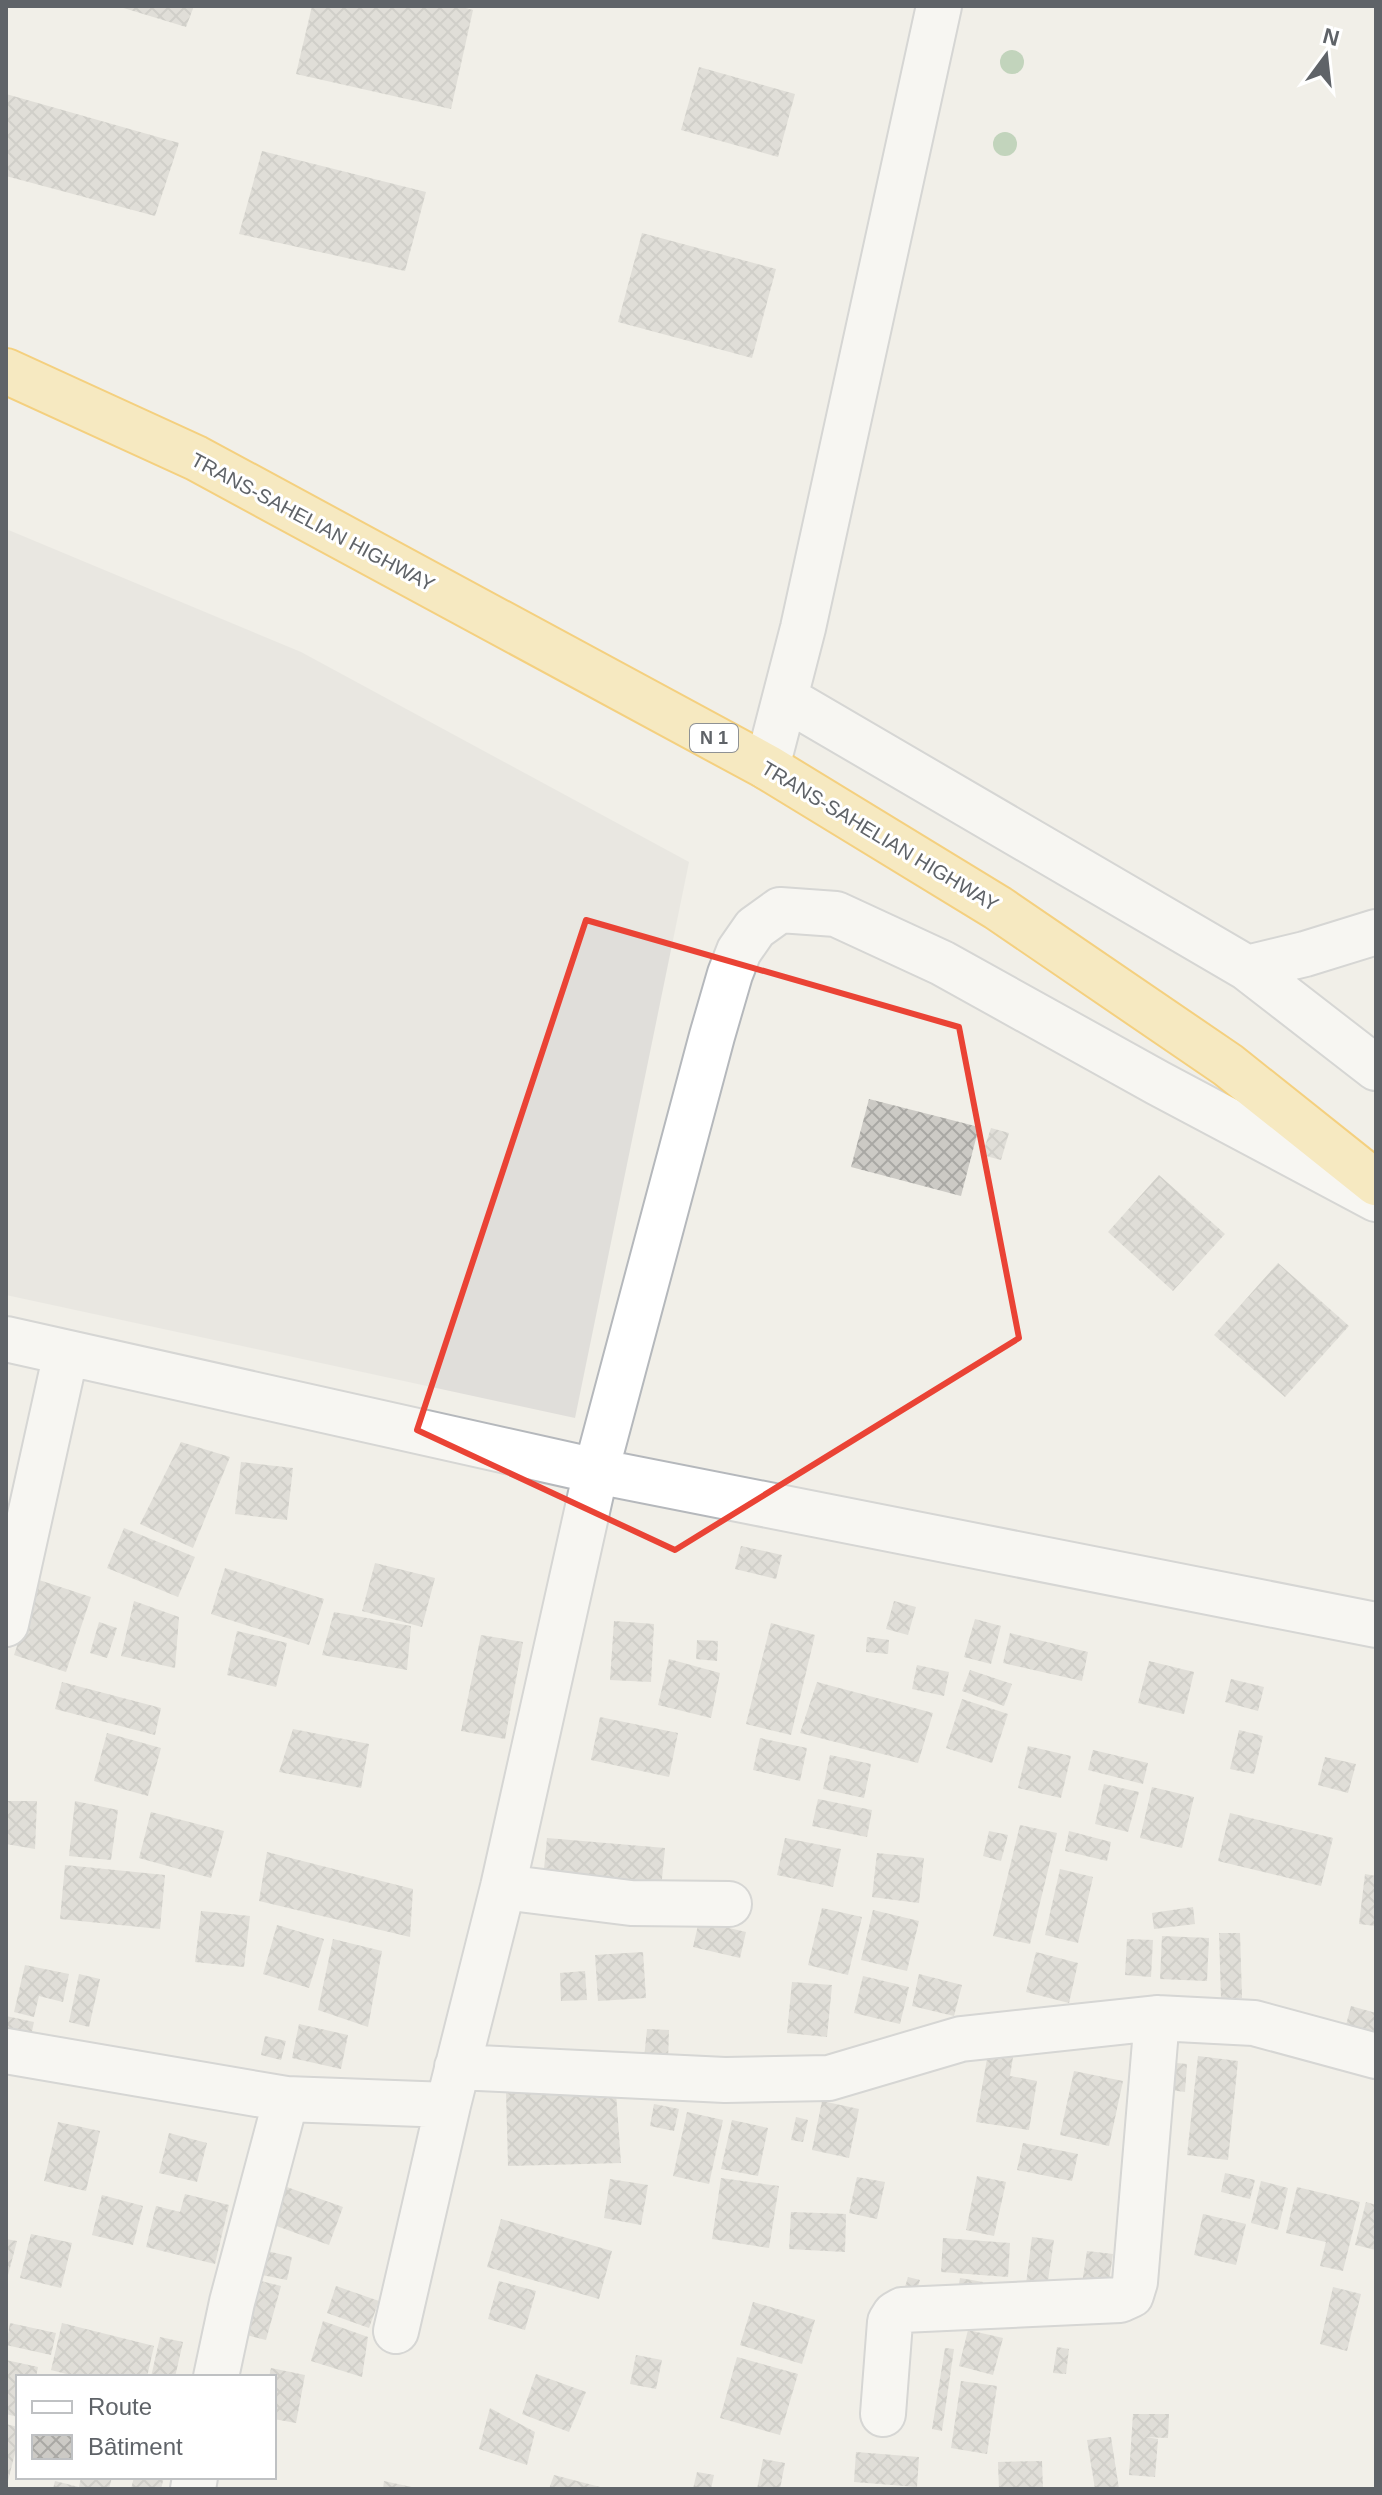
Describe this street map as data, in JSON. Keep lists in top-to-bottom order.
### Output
{
  "streets": {
    "highway": ["TRANS-SAHELIAN HIGHWAY", "N 1"]
  },
  "legend": ["Route", "Bâtiment"],
  "north": "top"
}
